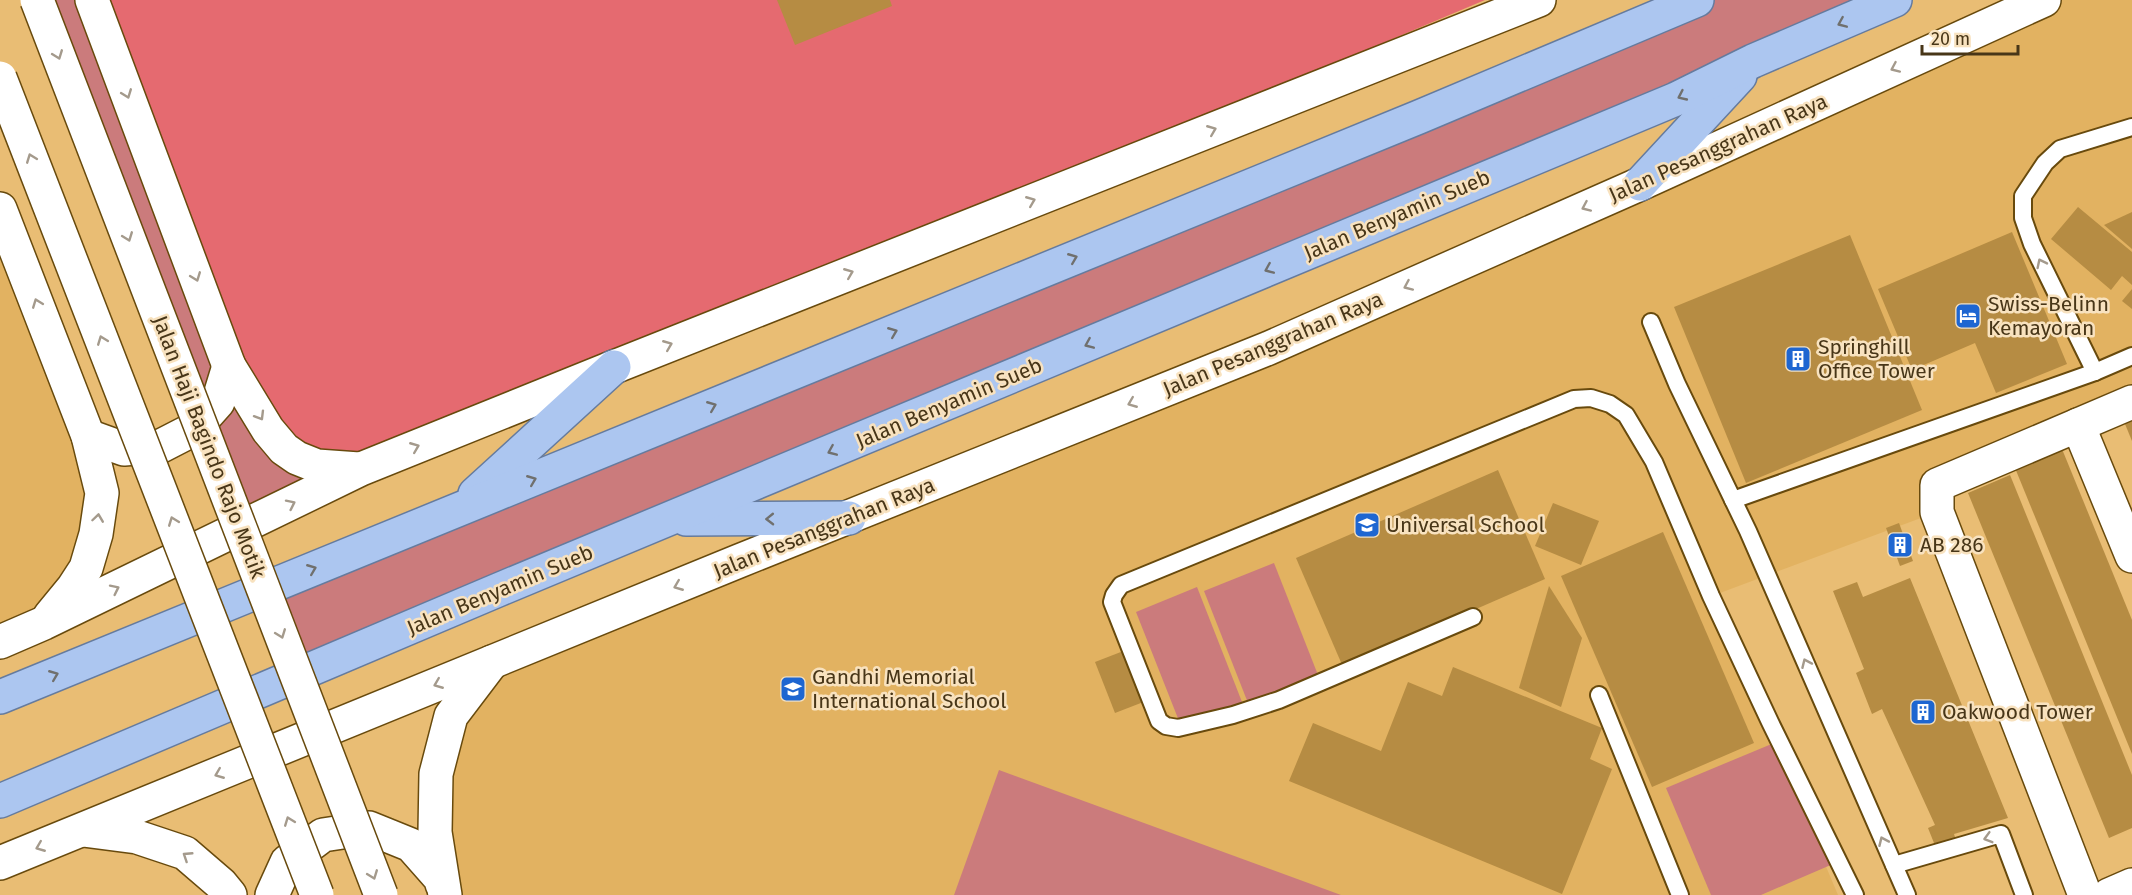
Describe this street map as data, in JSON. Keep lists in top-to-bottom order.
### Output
{
  "streets": {
    "main road": ["Jalan Pesanggrahan Raya", "Jalan Benyamin Sueb", "Jalan Haji Bagindo Rajo Motik"]
  },
  "places": {
    "hotel": ["Swiss-Belinn Kemayoran"],
    "building": ["Springhill Office Tower", "AB 286", "Oakwood Tower"],
    "school or university": ["Universal School", "Gandhi Memorial International School"]
  },
  "scale_bar": "20 m"
}
